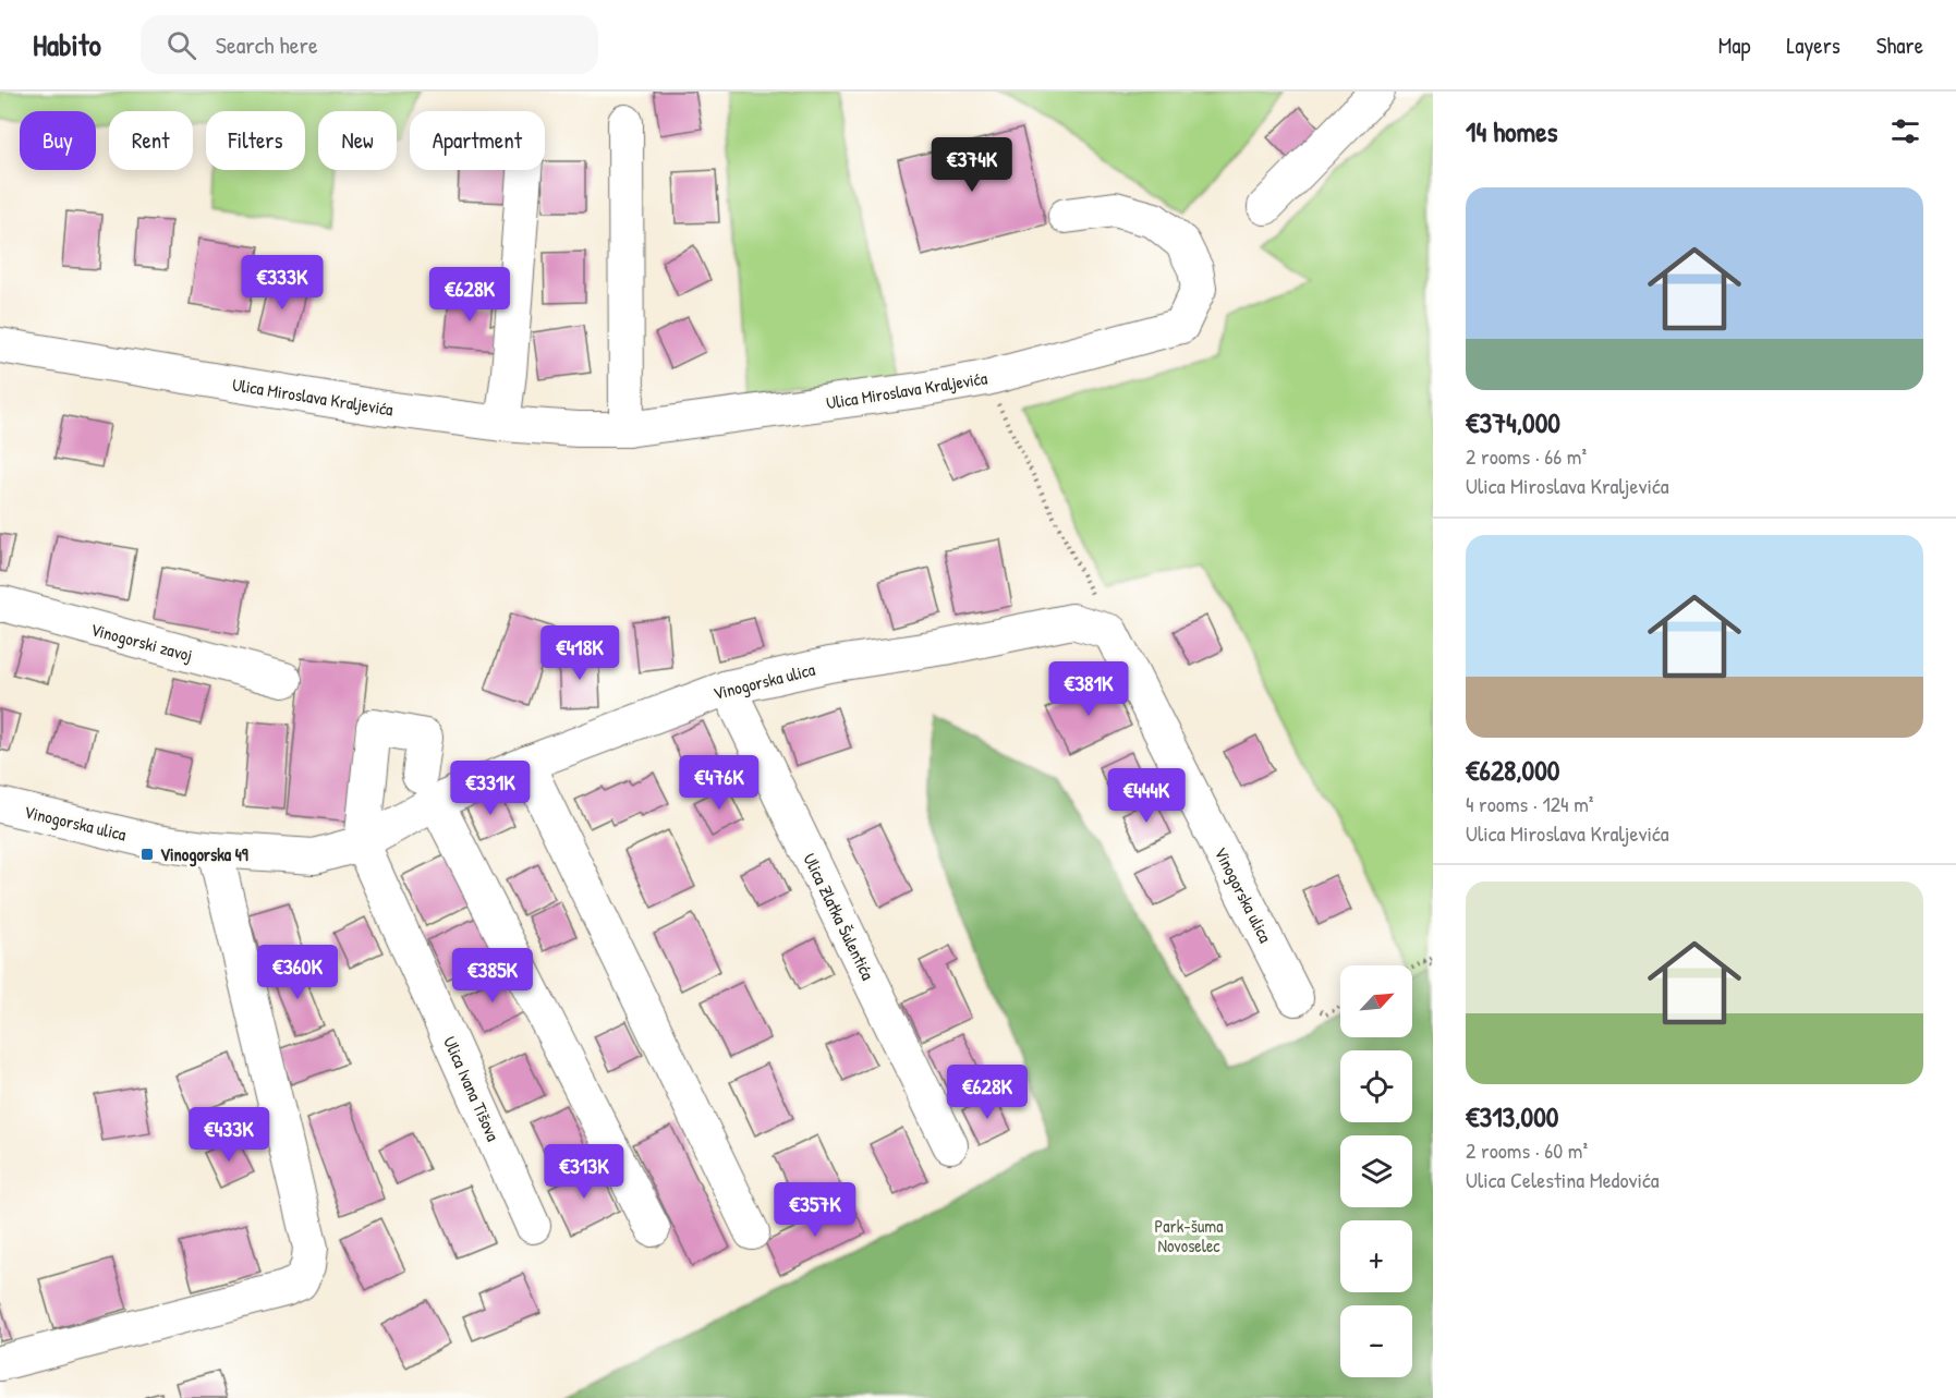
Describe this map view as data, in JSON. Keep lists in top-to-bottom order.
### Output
{
  "streets": {
    "street": [
      "Ulica Miroslava Kraljevića",
      "Vinogorski zavoj",
      "Vinogorska ulica",
      "Ulica Zlatka Šulentića",
      "Ulica Ivana Tišova"
    ]
  },
  "crossings": [
    ["Vinogorska ulica", "Ulica Zlatka Šulentića"],
    ["Vinogorska ulica", "Ulica Ivana Tišova"]
  ],
  "parks": ["Park-šuma Novoselec"],
  "places": {
    "transit": ["Vinogorska 49"]
  },
  "north": "top right",
  "page": {
    "header": "Habito",
    "search": "Search here",
    "nav": ["Map", "Layers", "Share"],
    "heading": "14 homes",
    "chip": [
      "Buy",
      "Rent",
      "Filters",
      "New",
      "Apartment"
    ],
    "price": [
      "€374K",
      "€333K",
      "€628K",
      "€418K",
      "€381K",
      "€476K",
      "€331K",
      "€444K",
      "€360K",
      "€385K",
      "€628K",
      "€433K",
      "€313K",
      "€357K"
    ],
    "list": [
      {
        "name": "€374,000",
        "note": "2 rooms · 66 m² · Ulica Miroslava Kraljevića"
      },
      {
        "name": "€628,000",
        "note": "4 rooms · 124 m² · Ulica Miroslava Kraljevića"
      },
      {
        "name": "€313,000",
        "note": "2 rooms · 60 m² · Ulica Celestina Medovića"
      }
    ],
    "map_buttons": ["+", "−"]
  }
}
